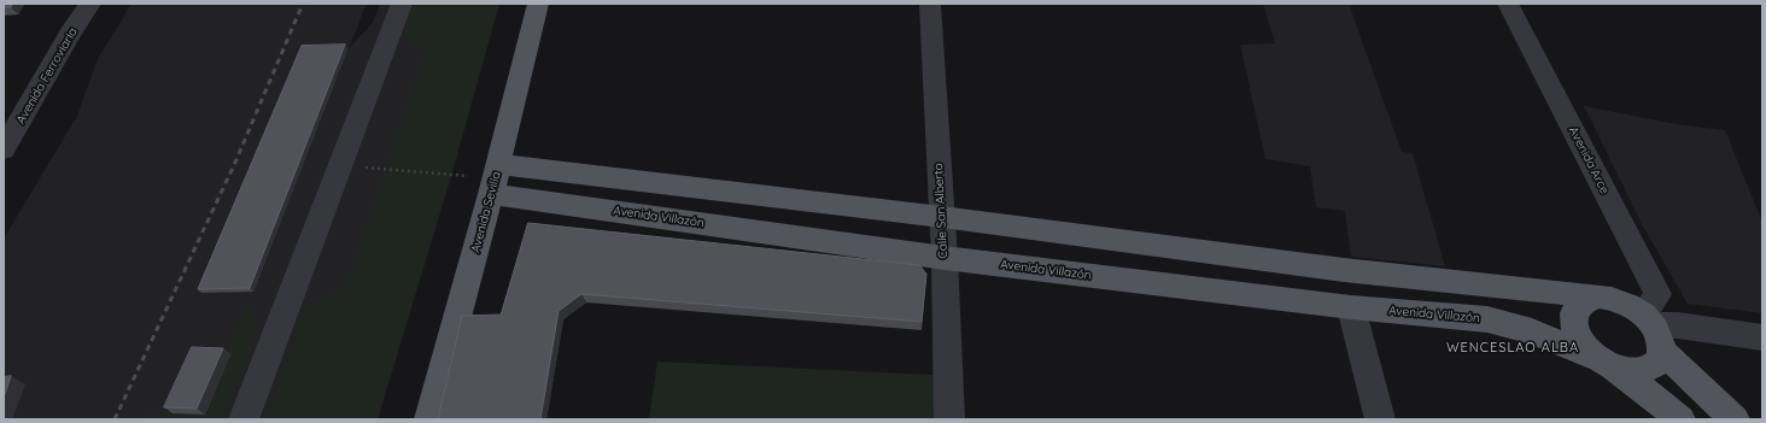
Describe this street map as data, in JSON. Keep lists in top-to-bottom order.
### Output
{
  "streets": {
    "main road": ["Avenida Sevilla", "Avenida Villazón"],
    "street": ["Avenida Ferroviaria", "Avenida Arce", "Calle San Alberto"]
  },
  "crossings": [
    ["Avenida Arce", "Avenida Villazón"],
    ["Calle San Alberto", "Avenida Villazón"],
    ["Avenida Sevilla", "Avenida Villazón"]
  ],
  "districts": ["WENCESLAO ALBA"]
}
